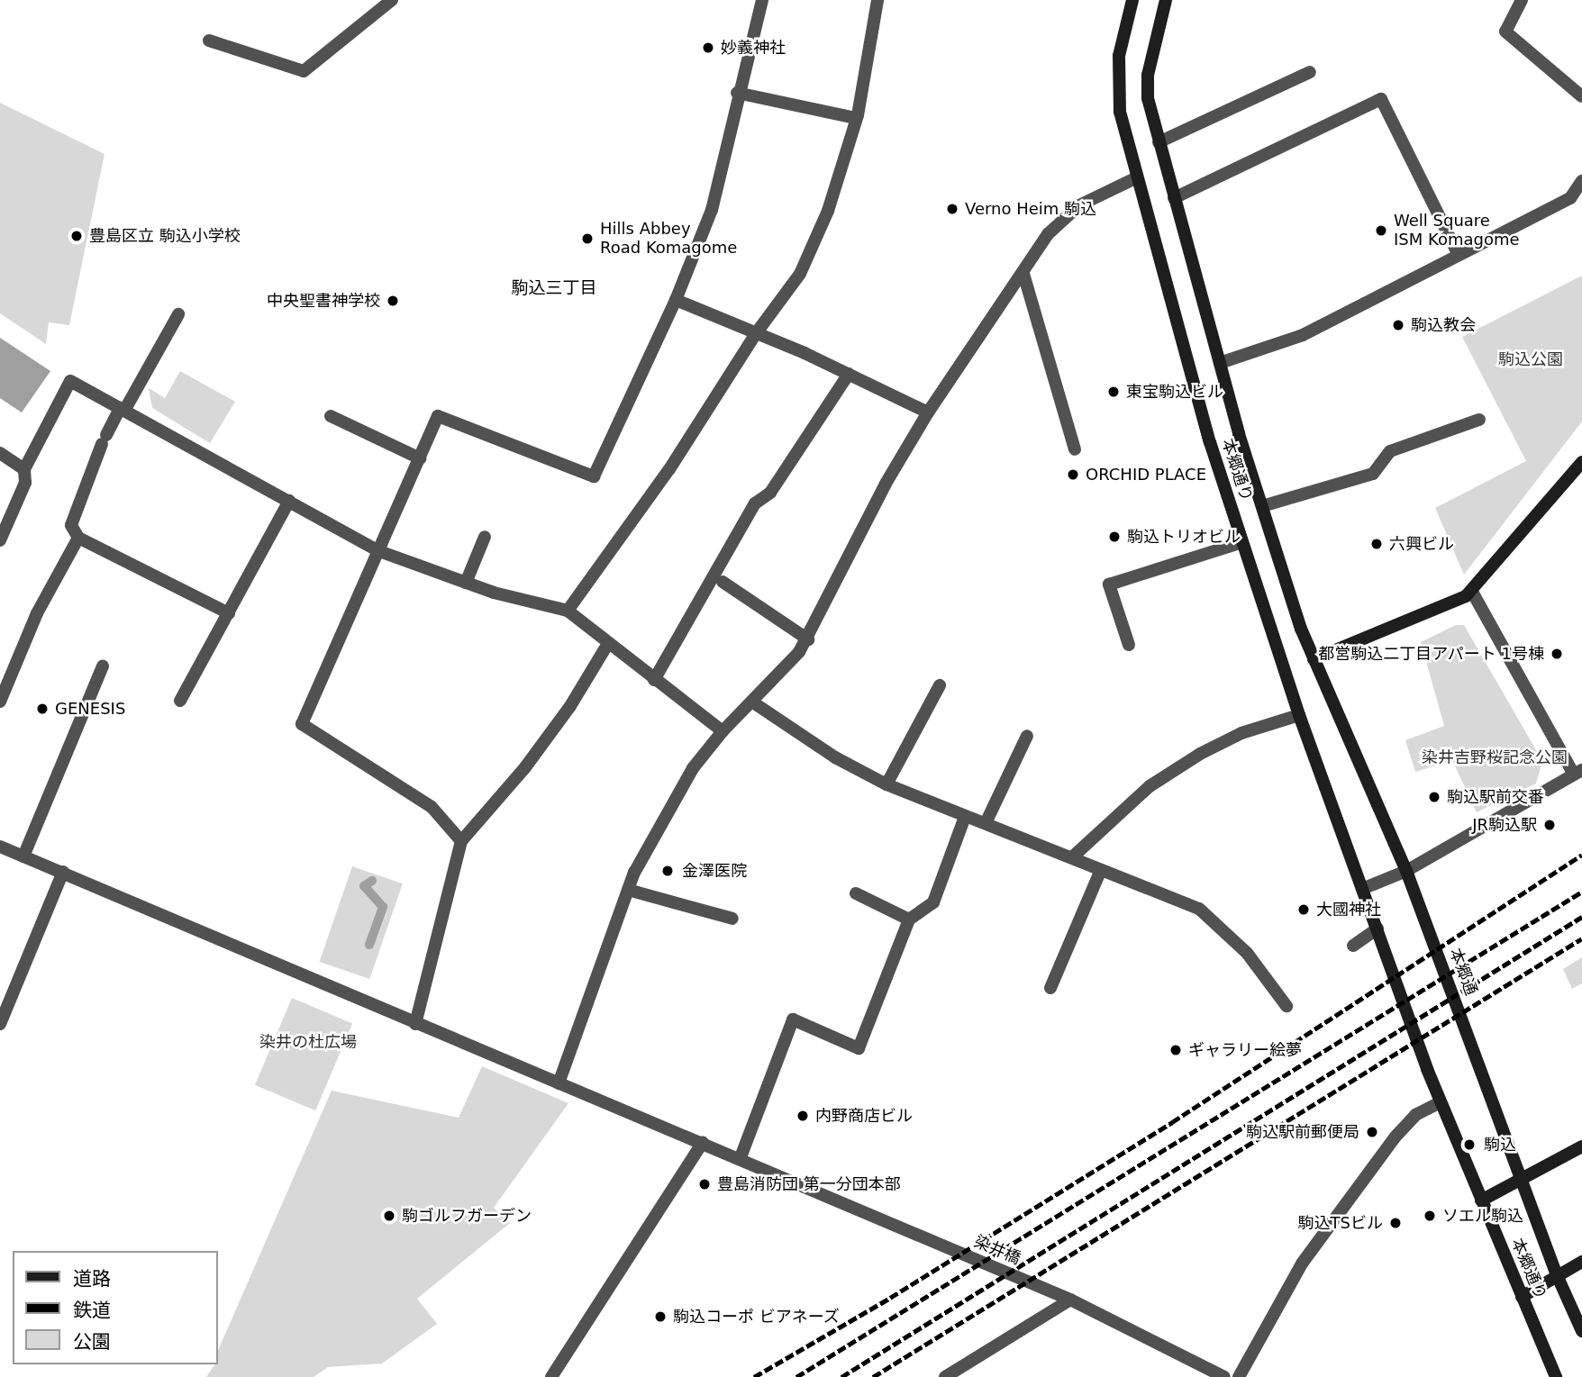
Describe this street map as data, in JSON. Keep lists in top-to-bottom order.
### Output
{
  "streets": {
    "main road": ["本郷通り", "本郷通"],
    "street": ["染井橋"]
  },
  "crossings": [
    ["本郷通り", "本郷通"]
  ],
  "districts": ["駒込三丁目"],
  "parks": ["駒込公園", "染井吉野桜記念公園", "染井の杜広場"],
  "places": [
    "妙義神社",
    "Verno Heim 駒込",
    "Well Square ISM Komagome",
    "豊島区立 駒込小学校",
    "Hills Abbey Road Komagome",
    "中央聖書神学校",
    "駒込教会",
    "東宝駒込ビル",
    "ORCHID PLACE",
    "駒込トリオビル",
    "六興ビル",
    "都営駒込二丁目アパート 1号棟",
    "GENESIS",
    "駒込駅前交番",
    "JR駒込駅",
    "金澤医院",
    "大國神社",
    "ギャラリー絵夢",
    "内野商店ビル",
    "駒込駅前郵便局",
    "駒込",
    "豊島消防団 第一分団本部",
    "駒ゴルフガーデン",
    "ソエル駒込",
    "駒込TSビル",
    "駒込コーポ ビアネーズ"
  ],
  "legend": ["道路", "鉄道", "公園"]
}
